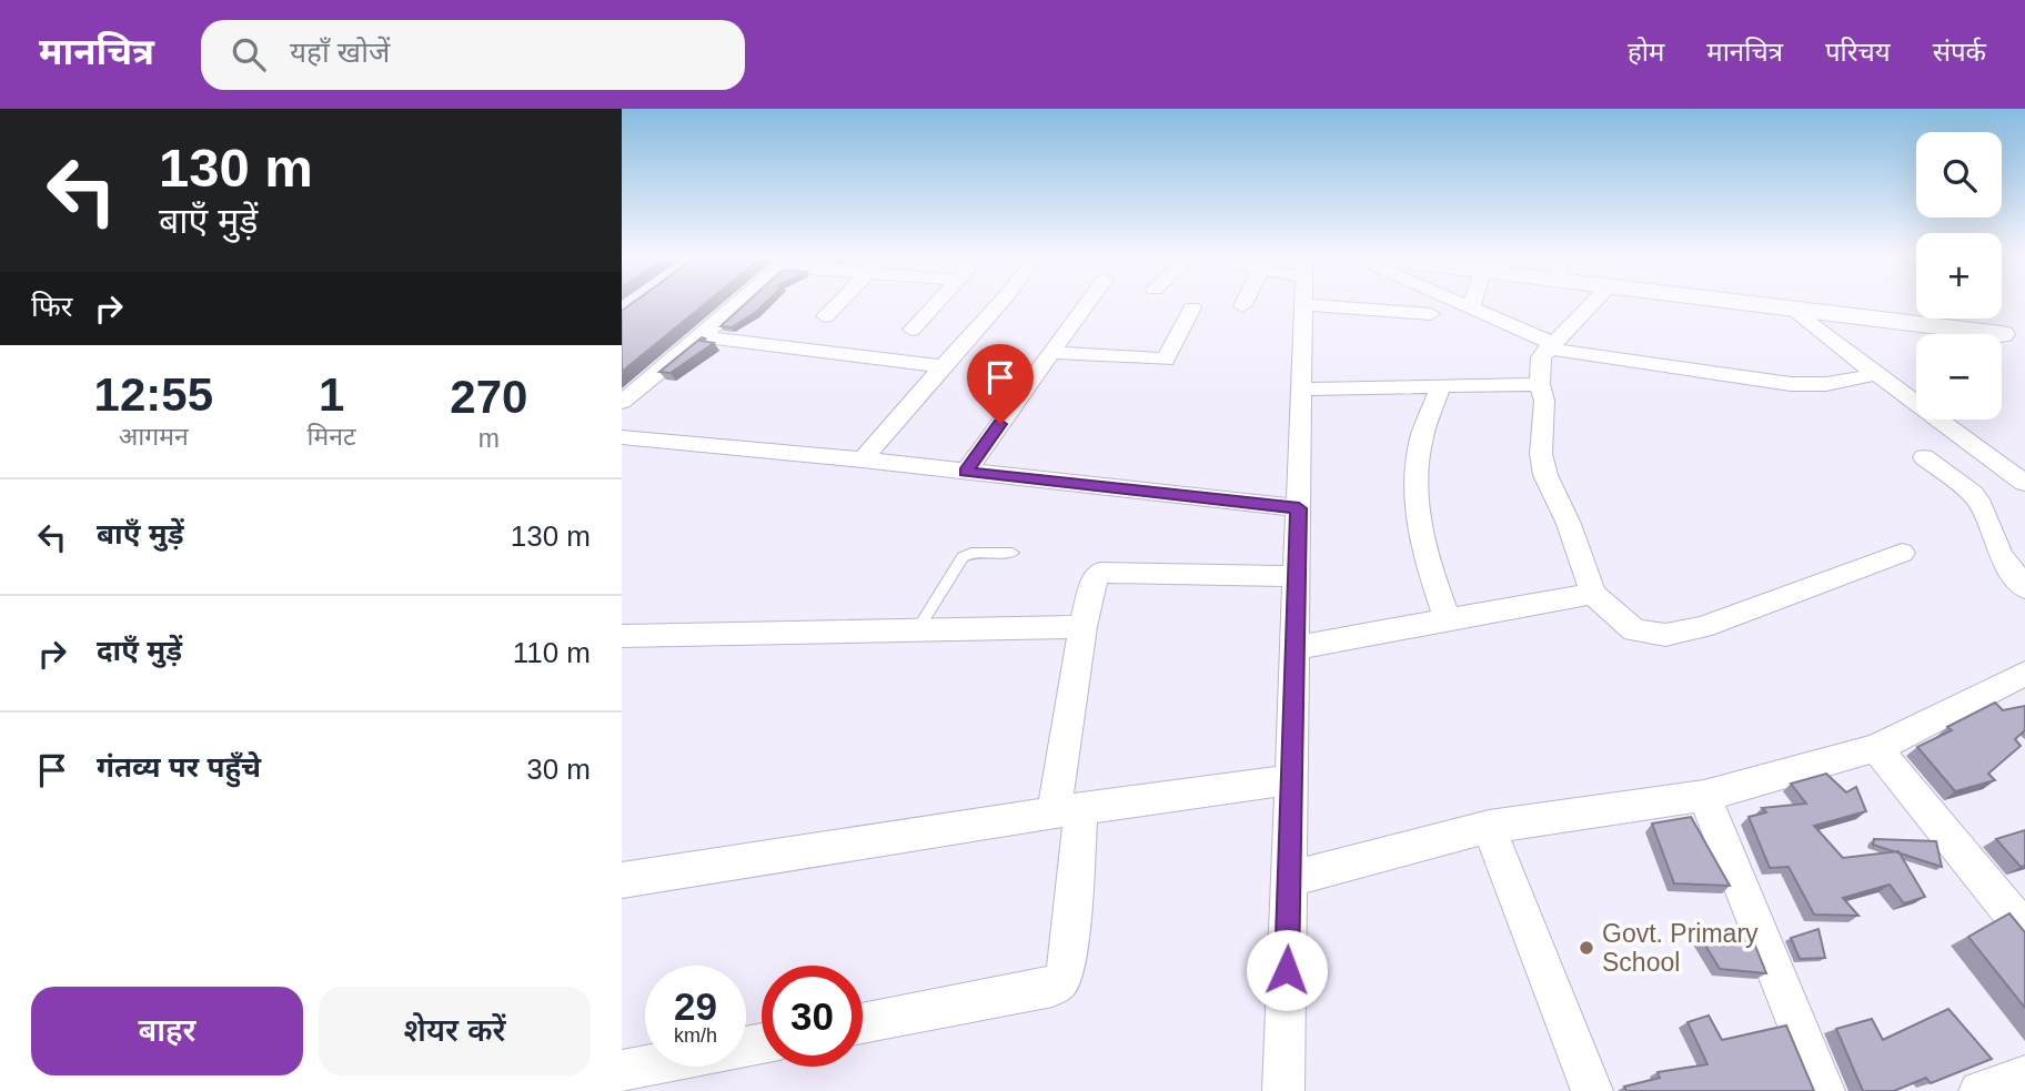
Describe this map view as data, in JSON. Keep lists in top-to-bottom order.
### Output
{
  "places": ["Govt. Primary School"],
  "page": {
    "header": "मानचित्र",
    "search": "यहाँ खोजें",
    "nav": [
      "होम",
      "मानचित्र",
      "परिचय",
      "संपर्क"
    ],
    "turn": ["130 m", "बाएँ मुड़ें"],
    "map_buttons": ["+", "−"],
    "then": "फिर",
    "eta": [
      "12:55",
      "आगमन",
      "1",
      "मिनट",
      "270",
      "m"
    ],
    "list": [
      {
        "name": "बाएँ मुड़ें",
        "value": "130 m"
      },
      {
        "name": "दाएँ मुड़ें",
        "value": "110 m"
      },
      {
        "name": "गंतव्य पर पहुँचे",
        "value": "30 m"
      }
    ],
    "speed": "29 km/h",
    "limit": "30",
    "buttons": ["बाहर", "शेयर करें"]
  }
}
